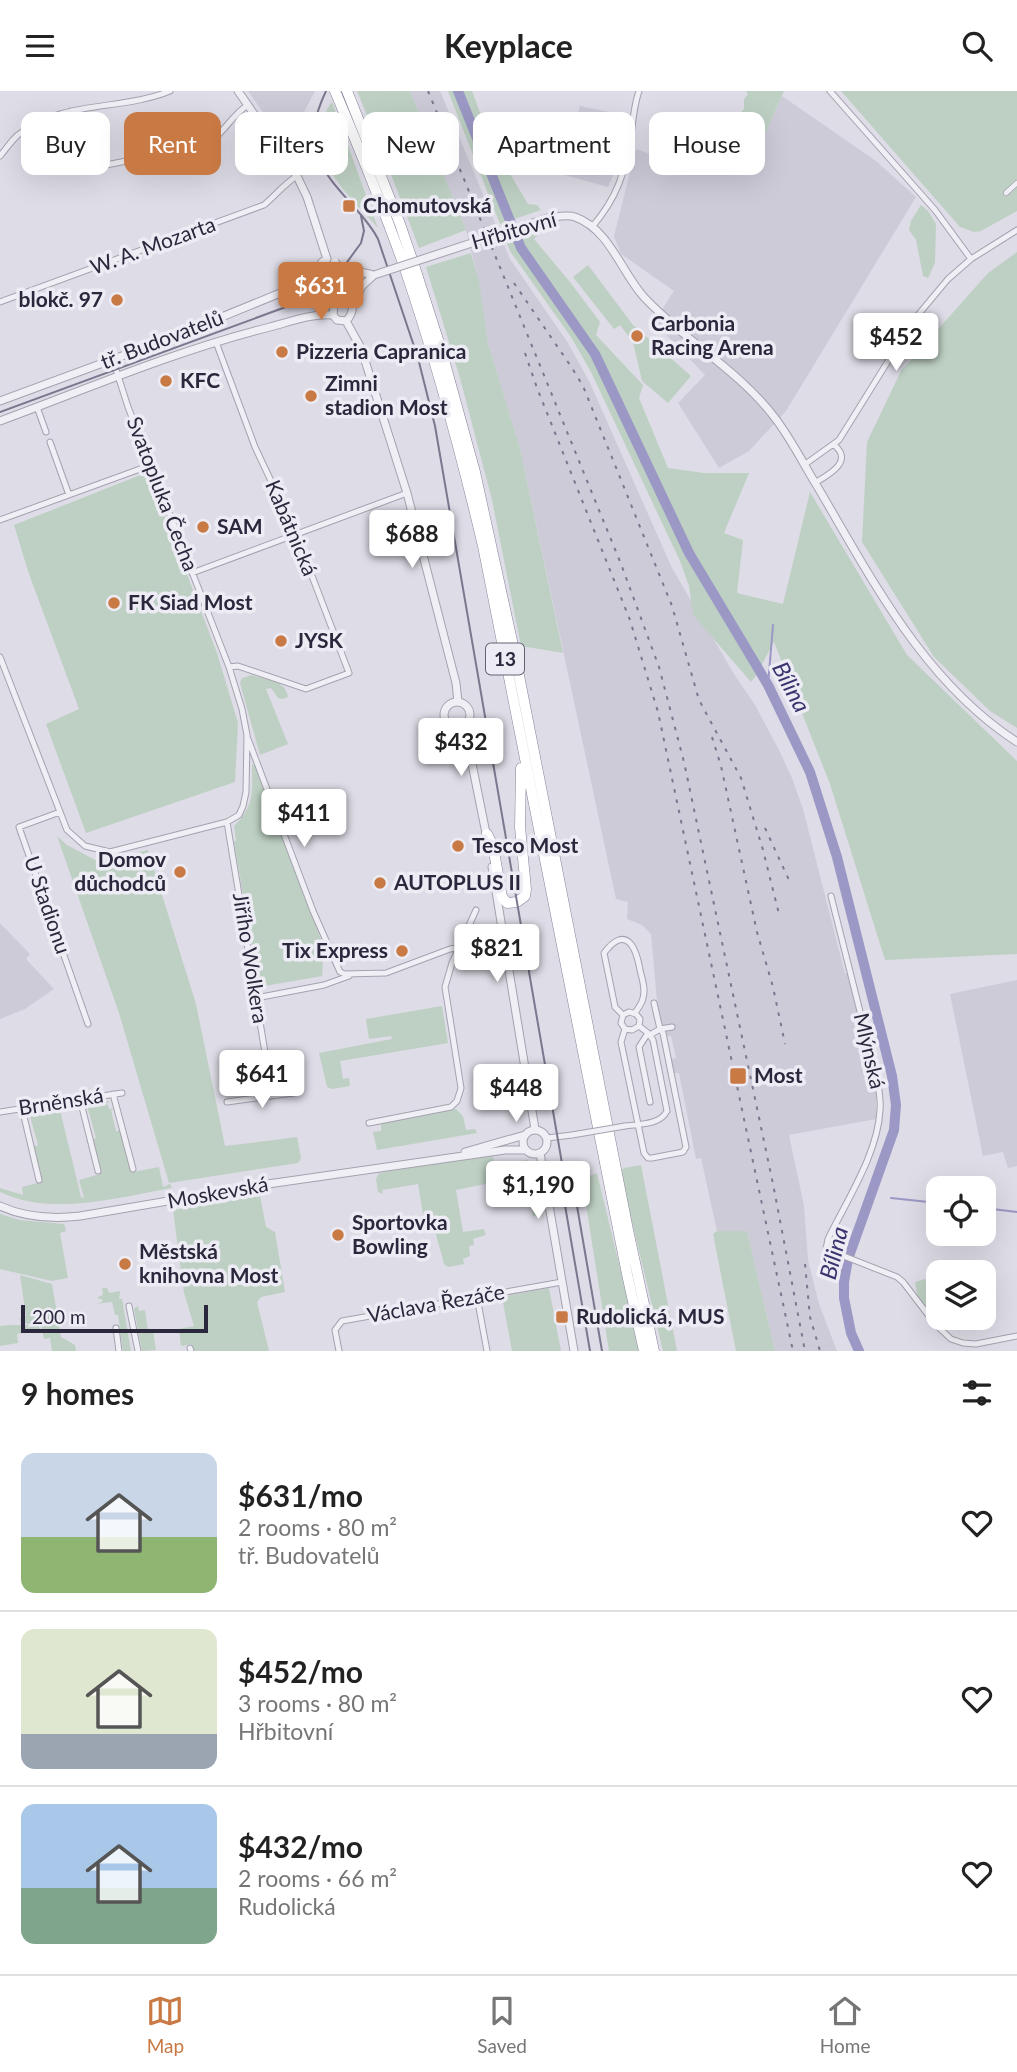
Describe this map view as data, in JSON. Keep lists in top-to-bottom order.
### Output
{
  "streets": {
    "highway": ["13"],
    "street": [
      "Hřbitovní",
      "W. A. Mozarta",
      "tř. Budovatelů",
      "Svatopluka Čecha",
      "Kabátnická",
      "U Stadionu",
      "Jiřího Wolkera",
      "Mlýnská",
      "Brněnská",
      "Moskevská",
      "Václava Řezáče"
    ]
  },
  "crossings": [
    ["tř. Budovatelů", "Svatopluka Čecha"],
    ["tř. Budovatelů", "Kabátnická"],
    ["Svatopluka Čecha", "Kabátnická"],
    ["Svatopluka Čecha", "Jiřího Wolkera"]
  ],
  "water": ["Bílina"],
  "places": {
    "transit": ["Chomutovská", "Most", "Rudolická, MUS"],
    "other": [
      "blokč. 97",
      "Carbonia Racing Arena",
      "Pizzeria Capranica",
      "KFC",
      "Zimni stadion Most",
      "SAM",
      "FK Siad Most",
      "JYSK",
      "Tesco Most",
      "Domov důchodců",
      "AUTOPLUS II",
      "Tix Express",
      "Sportovka Bowling",
      "Městská knihovna Most"
    ]
  },
  "scale_bar": "200 m",
  "page": {
    "header": "Keyplace",
    "chip": [
      "Buy",
      "Rent",
      "Filters",
      "New",
      "Apartment",
      "House"
    ],
    "price": [
      "$631",
      "$452",
      "$688",
      "$432",
      "$411",
      "$821",
      "$641",
      "$448",
      "$1,190"
    ],
    "scale": "200 m",
    "heading": "9 homes",
    "list": [
      {
        "name": "$631/mo",
        "note": "2 rooms · 80 m² · tř. Budovatelů"
      },
      {
        "name": "$452/mo",
        "note": "3 rooms · 80 m² · Hřbitovní"
      },
      {
        "name": "$432/mo",
        "note": "2 rooms · 66 m² · Rudolická"
      }
    ],
    "tabs": ["Map", "Saved", "Home"]
  }
}
